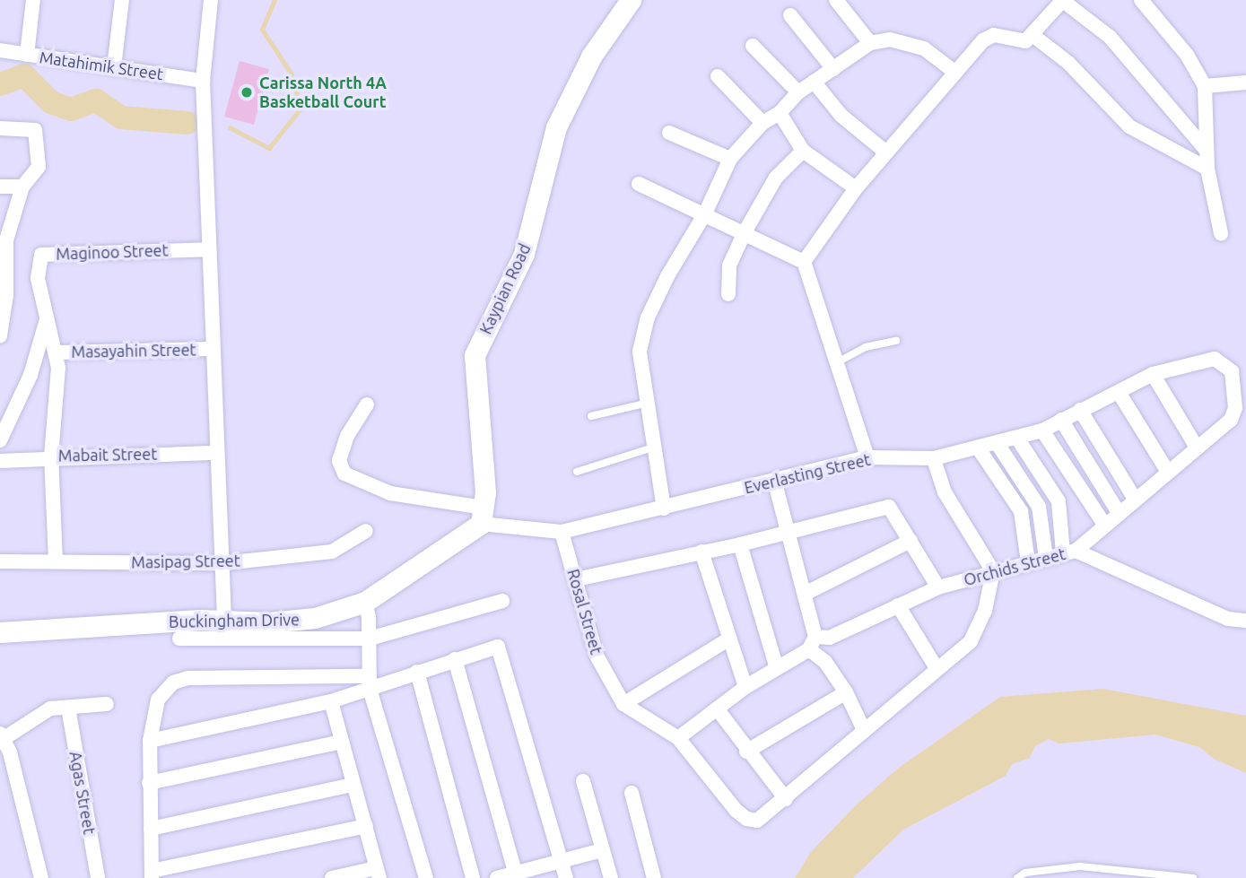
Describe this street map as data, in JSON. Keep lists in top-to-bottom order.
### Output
{
  "streets": {
    "street": [
      "Matahimik Street",
      "Maginoo Street",
      "Kaypian Road",
      "Masayahin Street",
      "Mabait Street",
      "Everlasting Street",
      "Masipag Street",
      "Orchids Street",
      "Rosal Street",
      "Buckingham Drive",
      "Agas Street"
    ]
  },
  "crossings": [
    ["Maginoo Street", "Masayahin Street"],
    ["Maginoo Street", "Mabait Street"],
    ["Maginoo Street", "Masipag Street"],
    ["Kaypian Road", "Everlasting Street"],
    ["Kaypian Road", "Buckingham Drive"],
    ["Everlasting Street", "Orchids Street"],
    ["Everlasting Street", "Rosal Street"],
    ["Everlasting Street", "Buckingham Drive"],
    ["Orchids Street", "Rosal Street"]
  ],
  "places": ["Carissa North 4A Basketball Court"]
}
